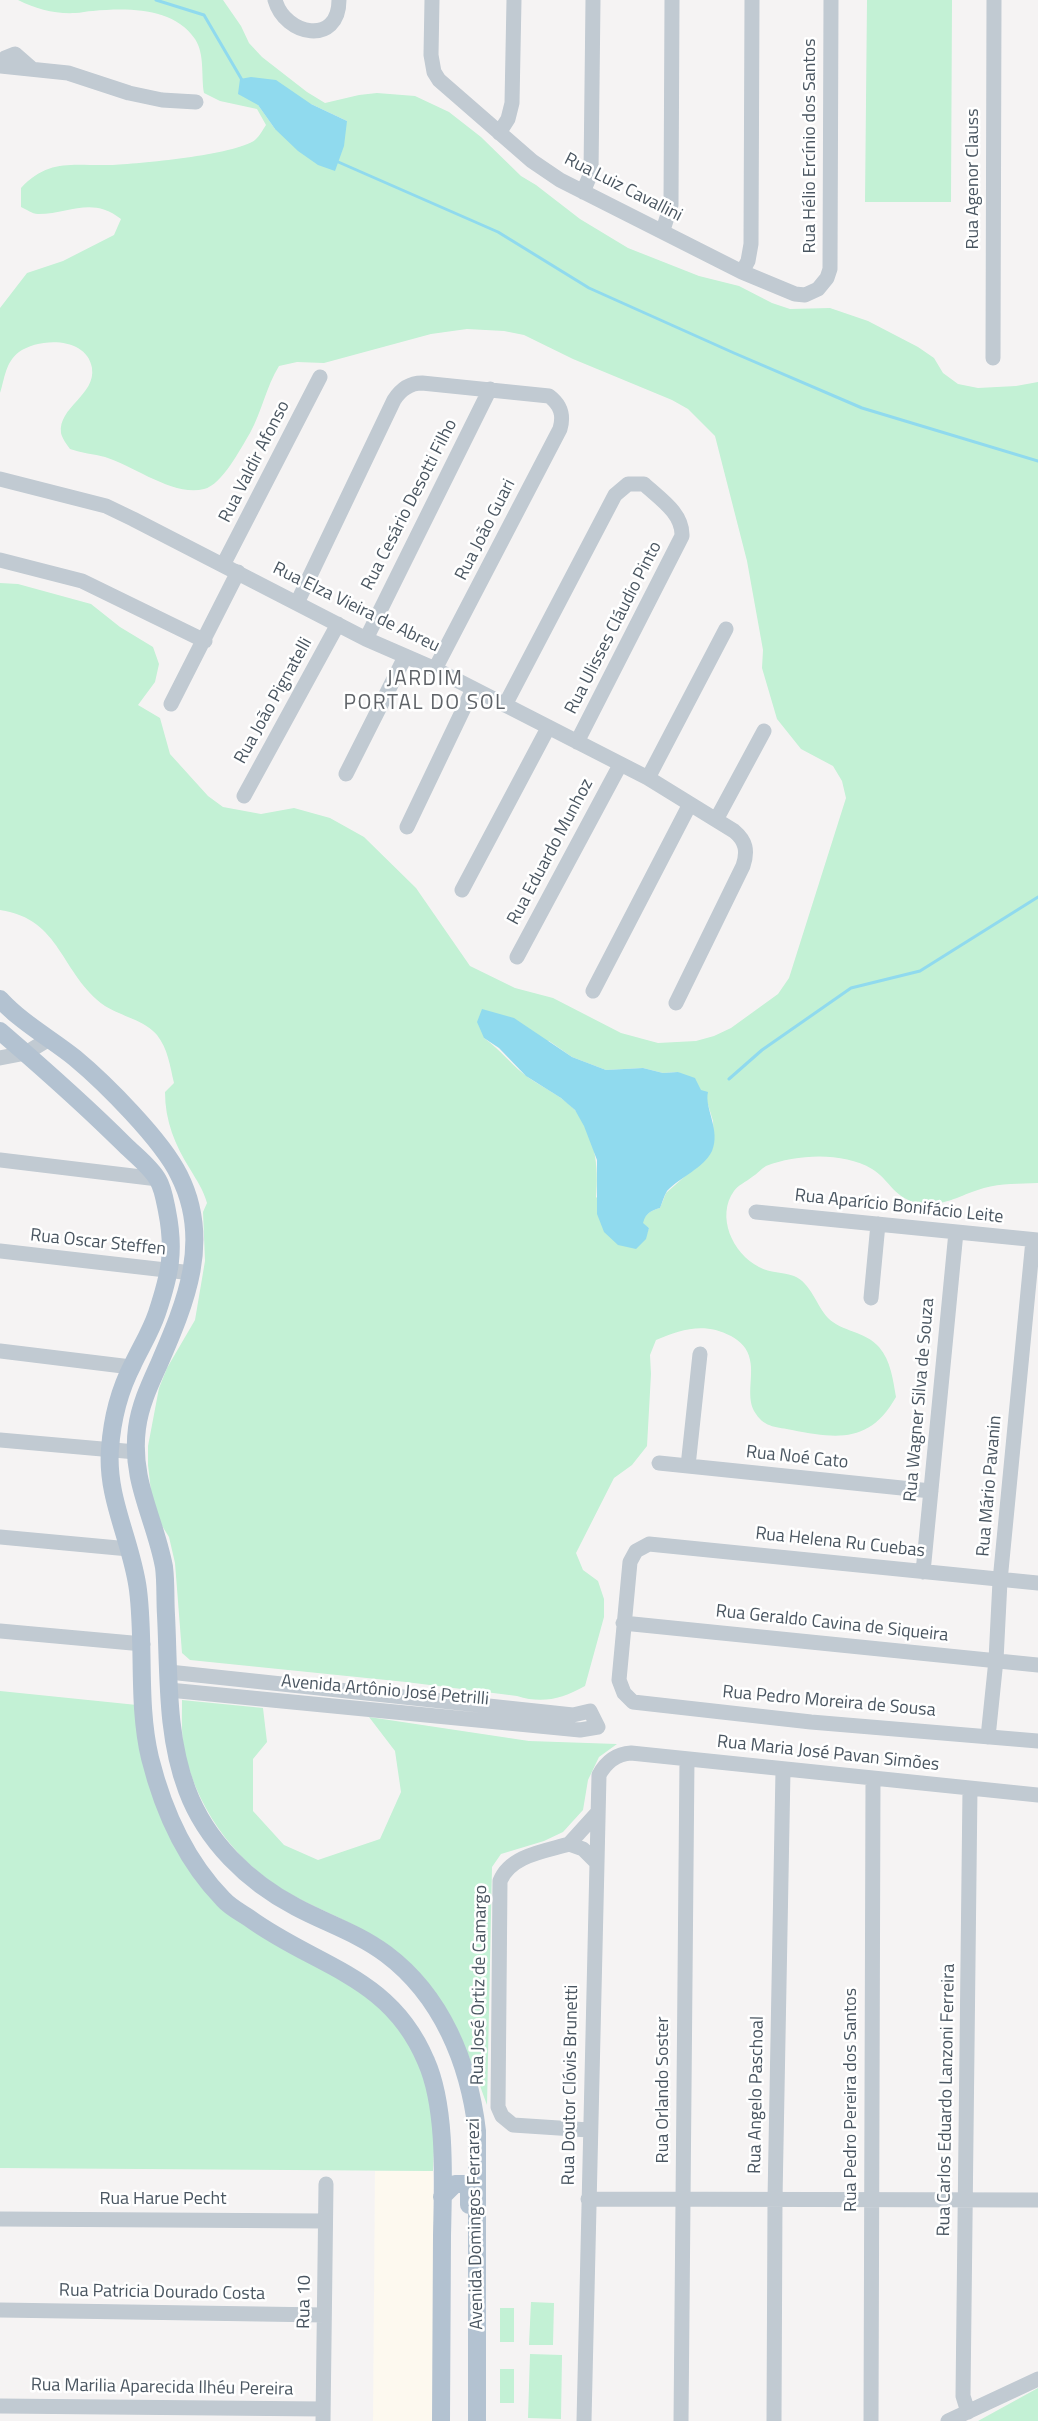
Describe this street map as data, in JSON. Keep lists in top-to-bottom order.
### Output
{
  "streets": {
    "main road": ["Avenida Domingos Ferrarezi"],
    "street": [
      "Rua Hélio Ercínio dos Santos",
      "Rua Agenor Clauss",
      "Rua Luiz Cavallini",
      "Rua Valdir Afonso",
      "Rua Cesário Desotti Filho",
      "Rua João Guari",
      "Rua Elza Vieira de Abreu",
      "Rua Ulisses Cláudio Pinto",
      "Rua João Pignatelli",
      "Rua Eduardo Munhoz",
      "Rua Aparício Bonifácio Leite",
      "Rua Oscar Steffen",
      "Rua Wagner Silva de Souza",
      "Rua Noé Cato",
      "Rua Mário Pavanin",
      "Rua Helena Ru Cuebas",
      "Rua Geraldo Cavina de Siqueira",
      "Avenida Artônio José Petrilli",
      "Rua Pedro Moreira de Sousa",
      "Rua Maria José Pavan Simões",
      "Rua José Ortiz de Camargo",
      "Rua Doutor Clóvis Brunetti",
      "Rua Orlando Soster",
      "Rua Angelo Paschoal",
      "Rua Pedro Pereira dos Santos",
      "Rua Carlos Eduardo Lanzoni Ferreira",
      "Rua Harue Pecht",
      "Rua Patricia Dourado Costa",
      "Rua 10",
      "Rua Marilia Aparecida Ilhéu Pereira"
    ]
  },
  "crossings": [
    ["Rua Hélio Ercínio dos Santos", "Rua Luiz Cavallini"],
    ["Rua Valdir Afonso", "Rua Elza Vieira de Abreu"],
    ["Rua Cesário Desotti Filho", "Rua João Guari"],
    ["Rua Cesário Desotti Filho", "Rua Elza Vieira de Abreu"],
    ["Rua João Guari", "Rua Elza Vieira de Abreu"],
    ["Rua Elza Vieira de Abreu", "Rua Ulisses Cláudio Pinto"],
    ["Rua Elza Vieira de Abreu", "Rua João Pignatelli"],
    ["Rua Elza Vieira de Abreu", "Rua Eduardo Munhoz"],
    ["Rua Aparício Bonifácio Leite", "Rua Wagner Silva de Souza"],
    ["Rua Aparício Bonifácio Leite", "Rua Mário Pavanin"],
    ["Rua Oscar Steffen", "Avenida Domingos Ferrarezi"],
    ["Rua Wagner Silva de Souza", "Rua Noé Cato"],
    ["Rua Wagner Silva de Souza", "Rua Helena Ru Cuebas"],
    ["Rua Mário Pavanin", "Rua Helena Ru Cuebas"],
    ["Rua Mário Pavanin", "Rua Geraldo Cavina de Siqueira"],
    ["Rua Mário Pavanin", "Rua Pedro Moreira de Sousa"],
    ["Rua Helena Ru Cuebas", "Rua Geraldo Cavina de Siqueira"],
    ["Rua Helena Ru Cuebas", "Rua Pedro Moreira de Sousa"],
    ["Rua Geraldo Cavina de Siqueira", "Rua Pedro Moreira de Sousa"],
    ["Avenida Artônio José Petrilli", "Avenida Domingos Ferrarezi"],
    ["Rua Maria José Pavan Simões", "Rua Doutor Clóvis Brunetti"],
    ["Rua Maria José Pavan Simões", "Rua Orlando Soster"],
    ["Rua Maria José Pavan Simões", "Rua Angelo Paschoal"],
    ["Rua Maria José Pavan Simões", "Rua Pedro Pereira dos Santos"],
    ["Rua Maria José Pavan Simões", "Rua Carlos Eduardo Lanzoni Ferreira"],
    ["Rua José Ortiz de Camargo", "Rua Doutor Clóvis Brunetti"],
    ["Rua Harue Pecht", "Rua 10"],
    ["Rua Patricia Dourado Costa", "Rua 10"],
    ["Rua 10", "Rua Marilia Aparecida Ilhéu Pereira"]
  ],
  "districts": ["JARDIM PORTAL DO SOL"]
}
